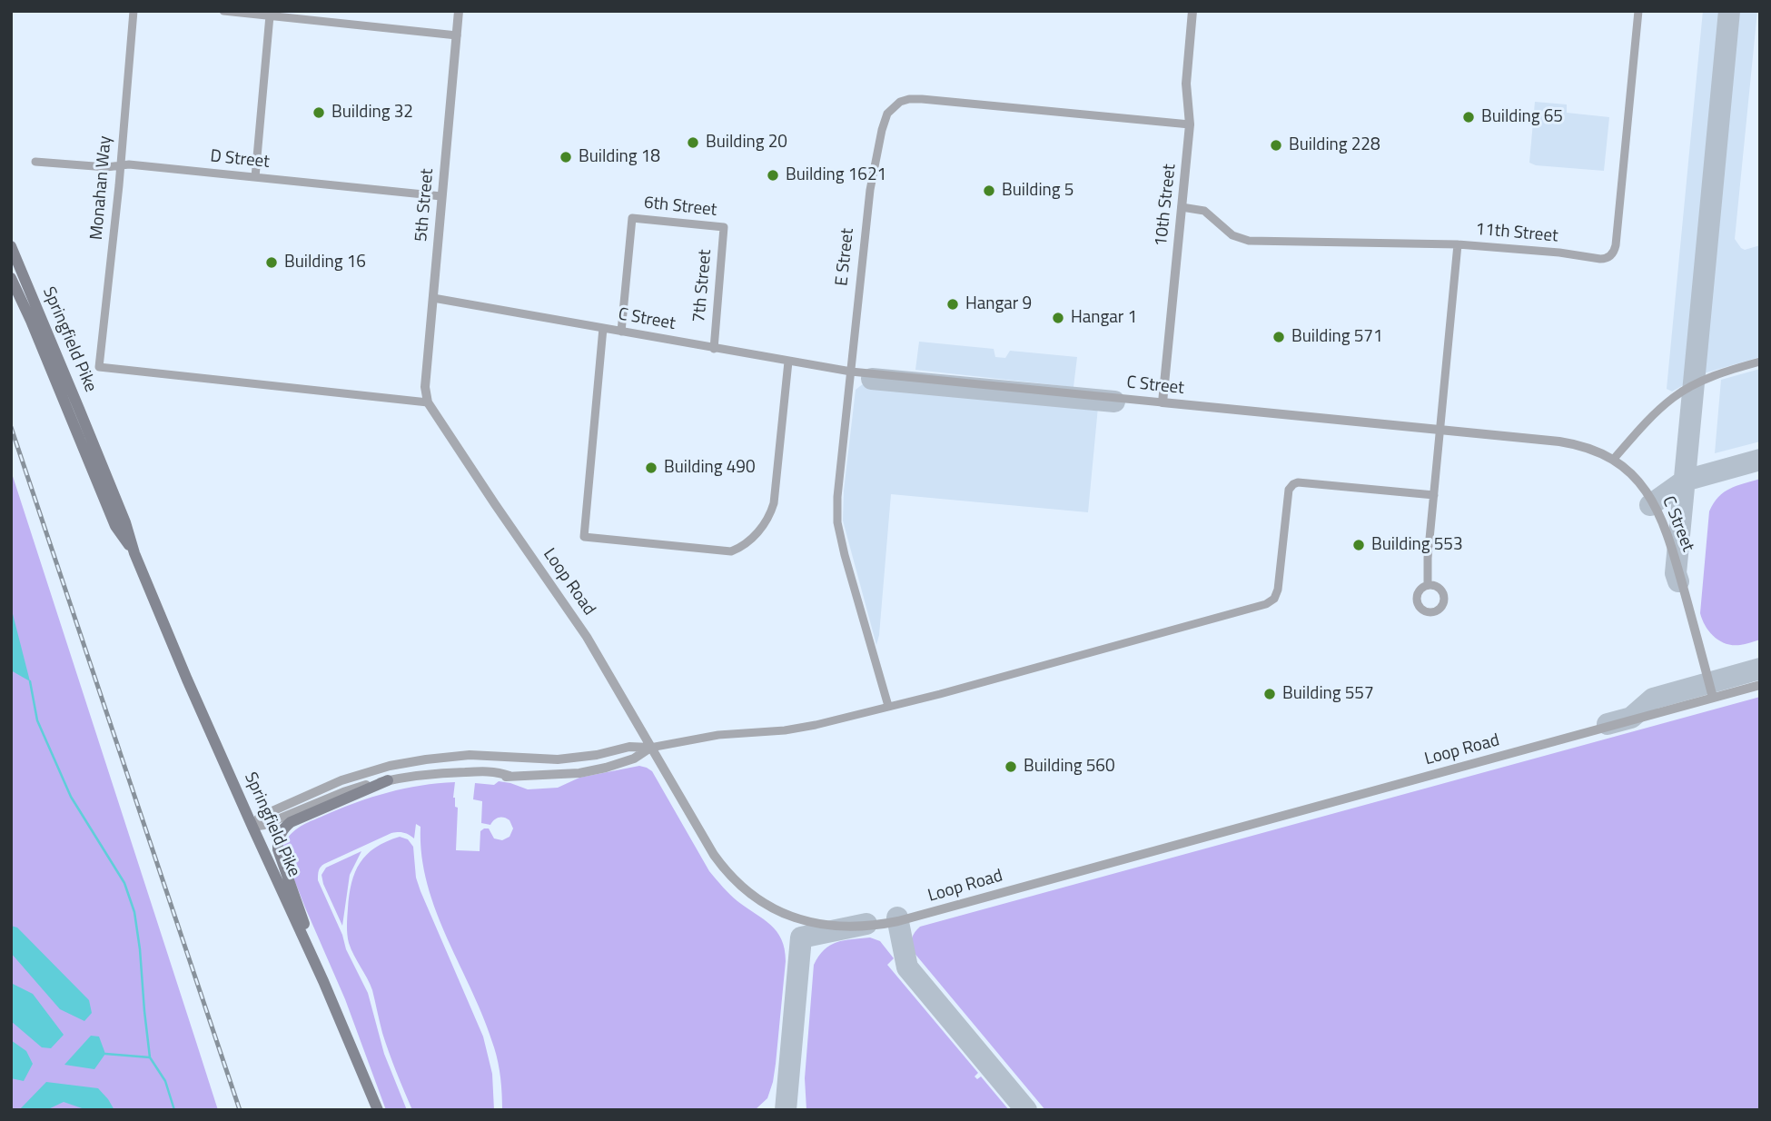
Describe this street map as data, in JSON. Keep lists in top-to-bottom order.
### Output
{
  "streets": {
    "main road": ["Springfield Pike"],
    "street": [
      "D Street",
      "Monahan Way",
      "5th Street",
      "10th Street",
      "6th Street",
      "11th Street",
      "E Street",
      "7th Street",
      "C Street",
      "Loop Road"
    ]
  },
  "crossings": [
    ["D Street", "Monahan Way"],
    ["D Street", "5th Street"],
    ["Monahan Way", "5th Street"],
    ["Monahan Way", "Loop Road"],
    ["5th Street", "C Street"],
    ["5th Street", "Loop Road"],
    ["10th Street", "11th Street"],
    ["10th Street", "E Street"],
    ["10th Street", "C Street"],
    ["6th Street", "7th Street"],
    ["6th Street", "C Street"],
    ["E Street", "C Street"],
    ["7th Street", "C Street"],
    ["C Street", "Loop Road"]
  ],
  "places": [
    "Building 32",
    "Building 65",
    "Building 20",
    "Building 228",
    "Building 18",
    "Building 1621",
    "Building 5",
    "Building 16",
    "Hangar 9",
    "Hangar 1",
    "Building 571",
    "Building 490",
    "Building 553",
    "Building 557",
    "Building 560"
  ]
}
